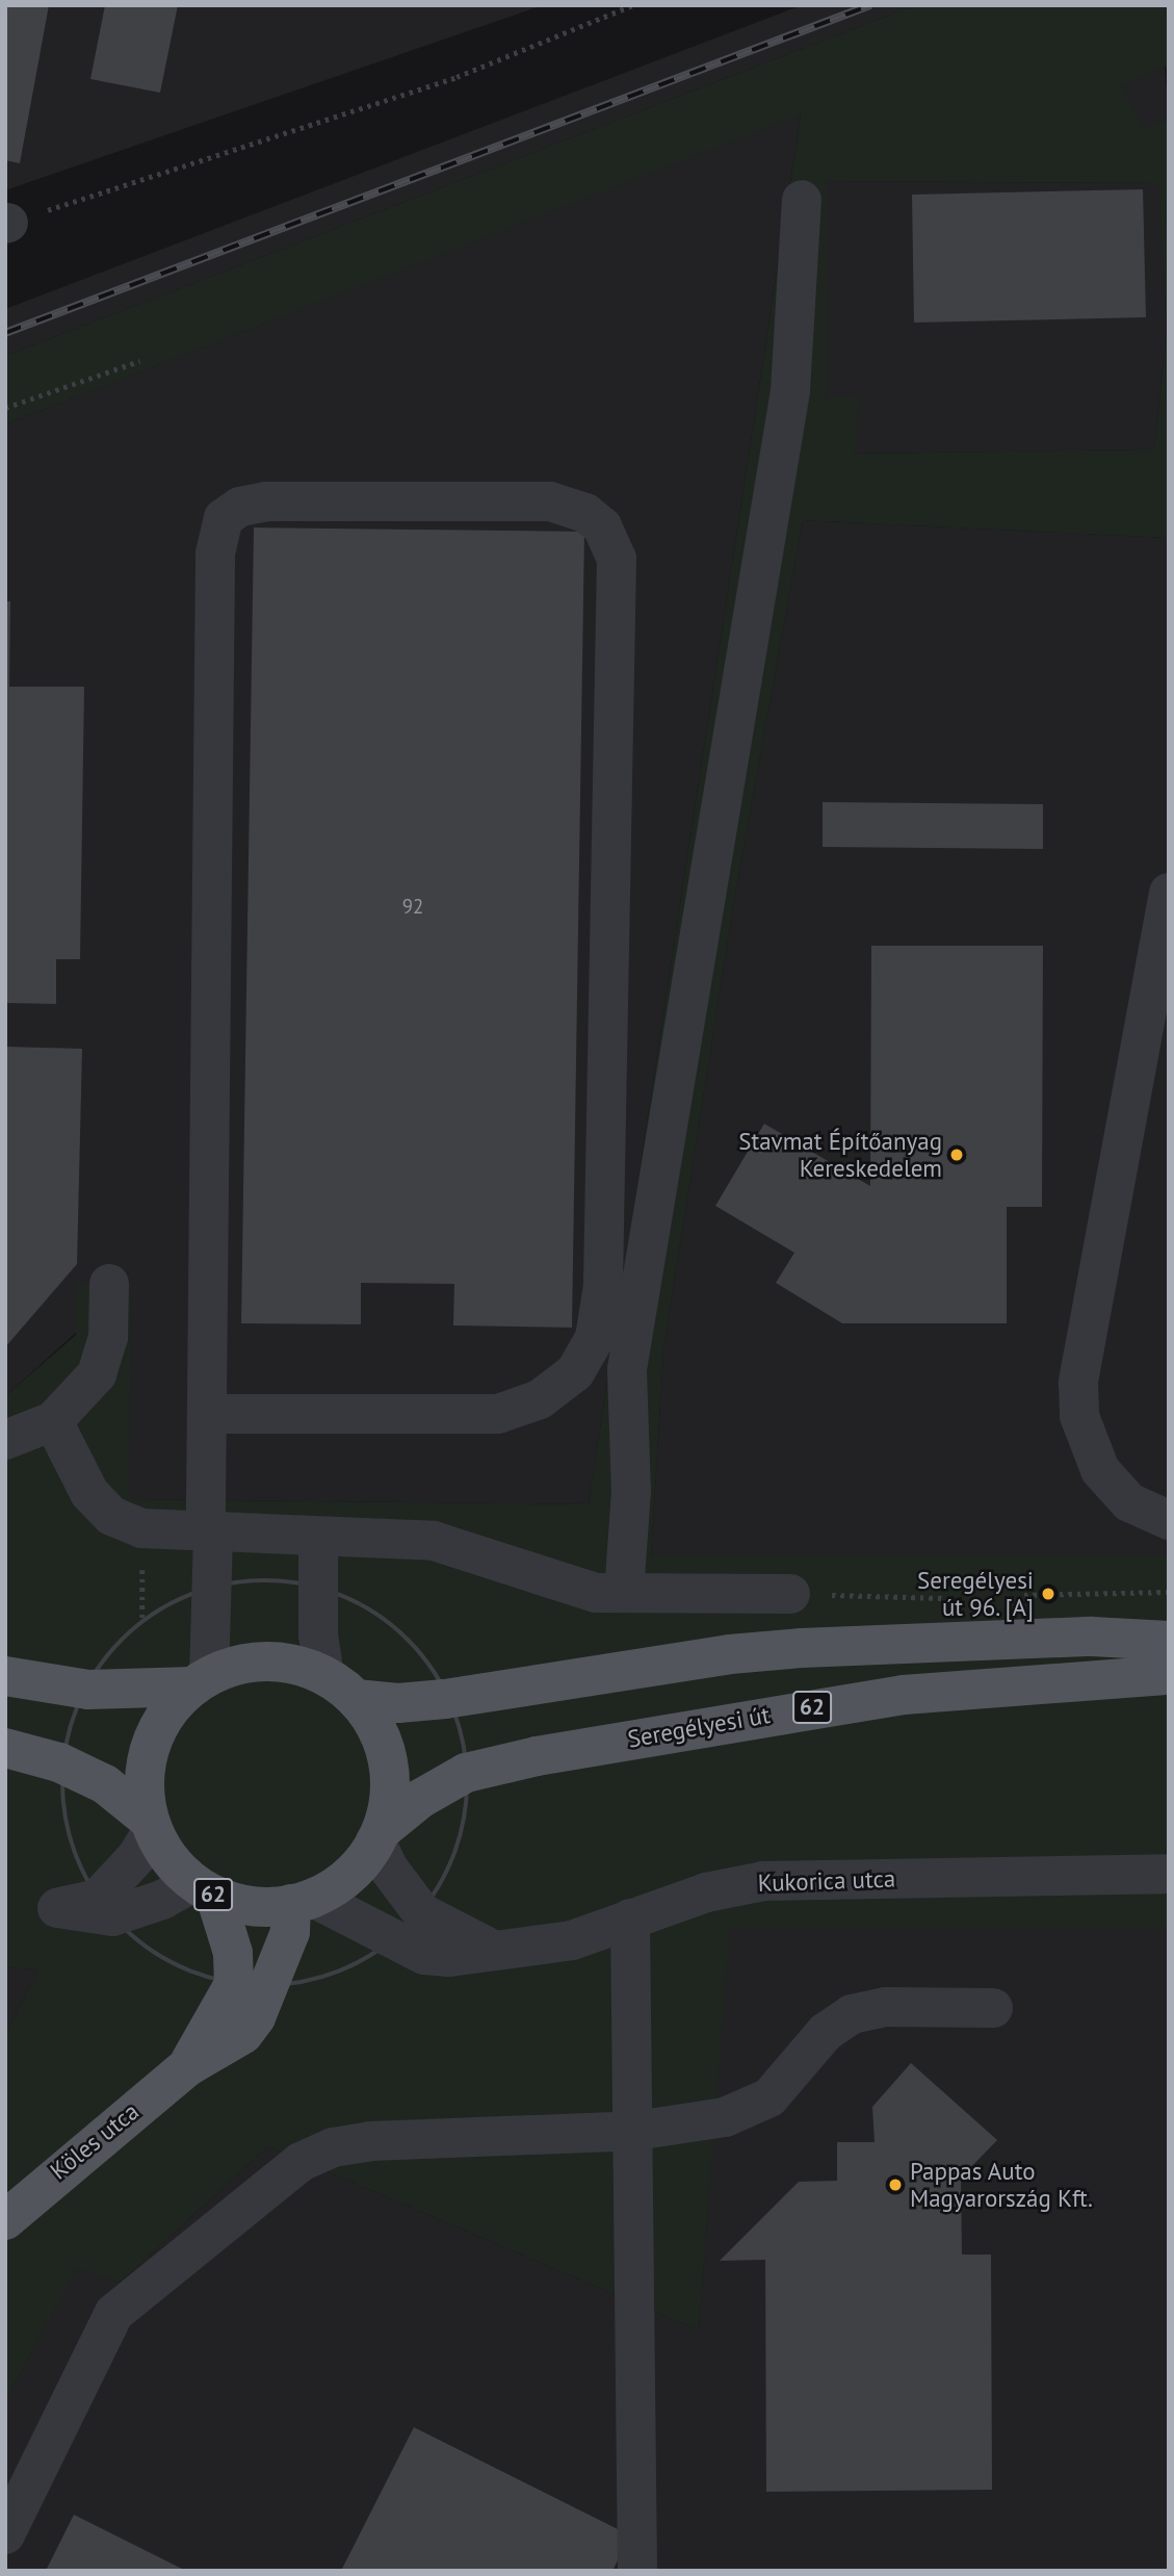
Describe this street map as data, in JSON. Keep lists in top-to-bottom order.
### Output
{
  "streets": {
    "main road": ["62", "Seregélyesi út", "Köles utca"],
    "street": ["Kukorica utca"]
  },
  "crossings": [
    ["62", "Seregélyesi út"],
    ["62", "Kukorica utca"],
    ["62", "Köles utca"],
    ["Seregélyesi út", "Kukorica utca"],
    ["Seregélyesi út", "Köles utca"],
    ["Kukorica utca", "Köles utca"]
  ],
  "places": ["Stavmat Építőanyag Kereskedelem", "Seregélyesi út 96. [A]", "Pappas Auto Magyarország Kft."],
  "house_numbers": ["92"]
}
